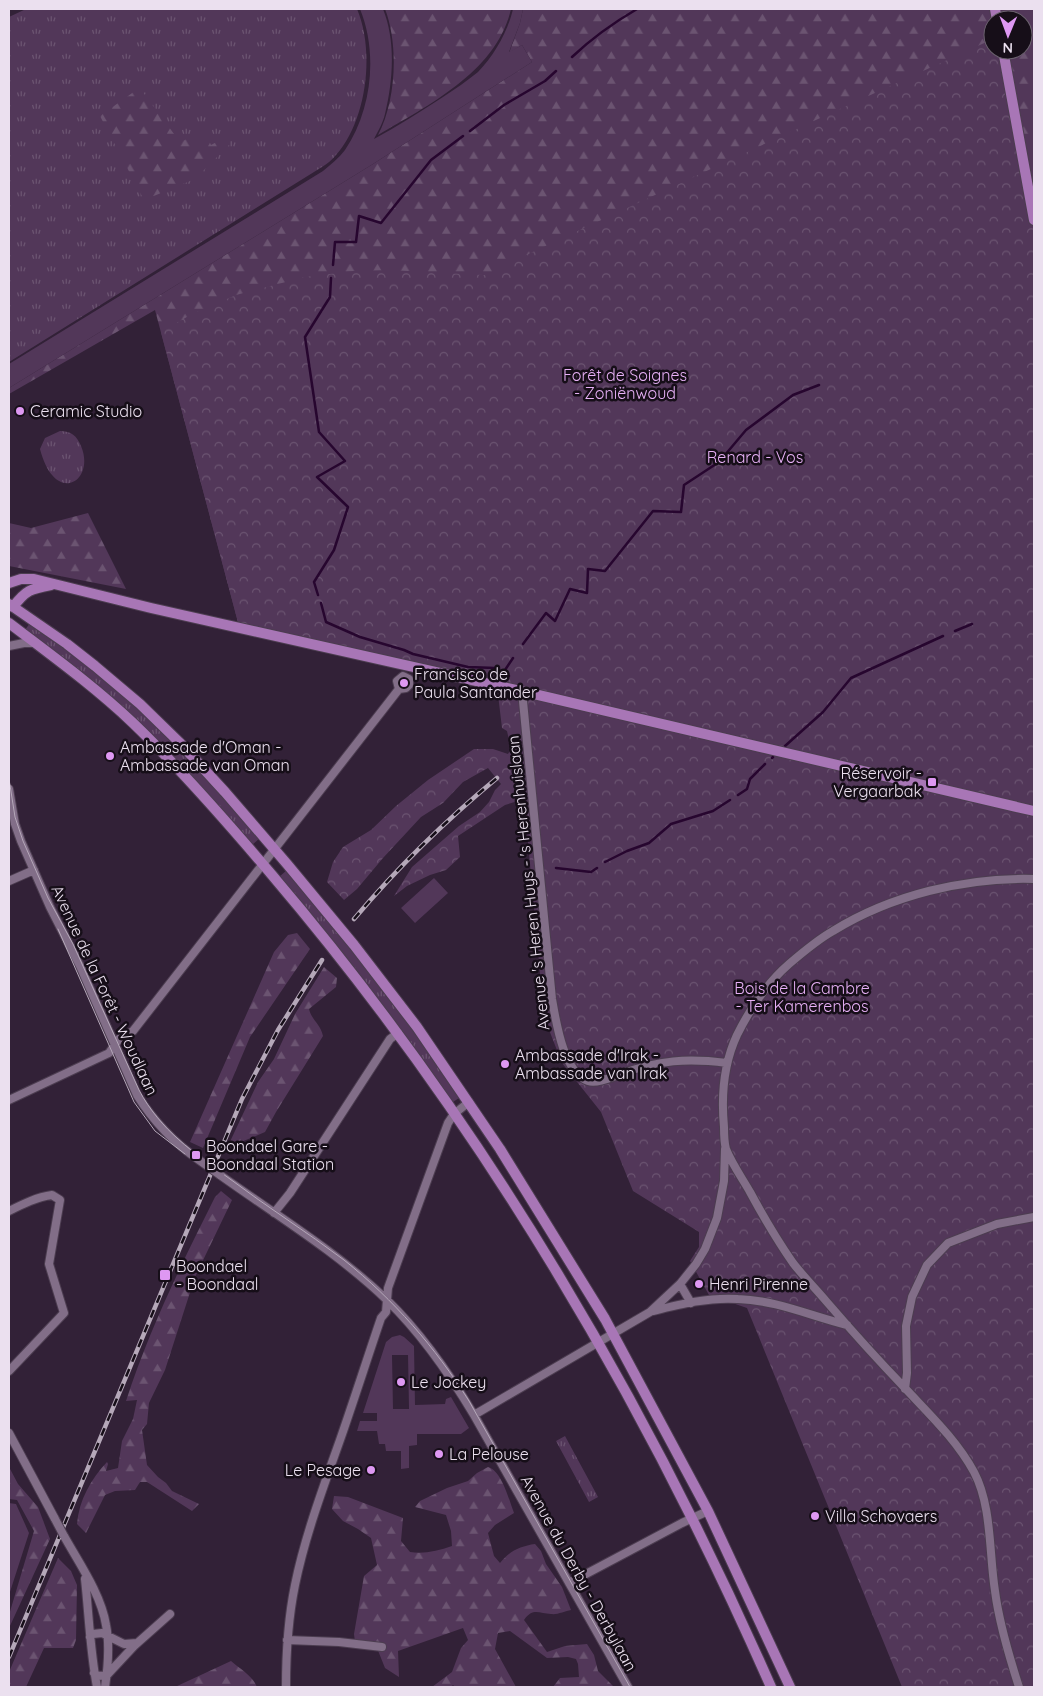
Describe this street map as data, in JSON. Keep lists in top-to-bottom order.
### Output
{
  "streets": {
    "street": ["Avenue 's Heren Huys - 's Herenhuislaan", "Avenue de la Forêt - Woudlaan", "Avenue du Derby - Derbylaan"]
  },
  "crossings": [
    ["Avenue de la Forêt - Woudlaan", "Avenue du Derby - Derbylaan"]
  ],
  "parks": ["Forêt de Soignes - Zoniënwoud", "Renard - Vos", "Bois de la Cambre - Ter Kamerenbos"],
  "places": {
    "other": [
      "Ceramic Studio",
      "Francisco de Paula Santander",
      "Ambassade d'Oman - Ambassade van Oman",
      "Ambassade d'Irak - Ambassade van Irak",
      "Henri Pirenne",
      "Le Jockey",
      "La Pelouse",
      "Le Pesage",
      "Villa Schovaers"
    ],
    "transit": ["Réservoir - Vergaarbak", "Boondael Gare - Boondaal Station", "Boondael - Boondaal"]
  },
  "north": "bottom"
}
